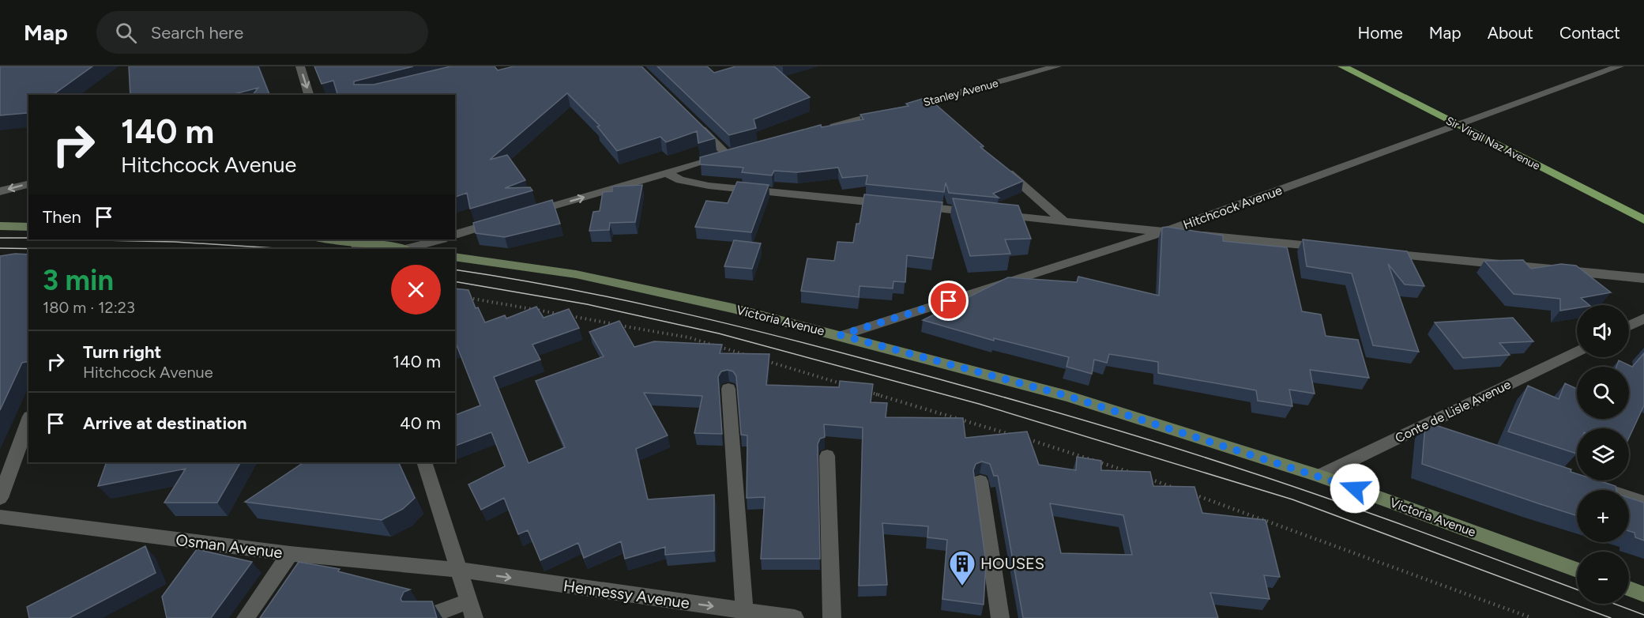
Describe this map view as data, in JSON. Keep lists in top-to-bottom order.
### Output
{
  "streets": {
    "main road": ["Sir Virgil Naz Avenue", "Victoria Avenue"],
    "street": [
      "Stanley Avenue",
      "Hitchcock Avenue",
      "Conte de Lisle Avenue",
      "Osman Avenue",
      "Hennessy Avenue"
    ]
  },
  "crossings": [
    ["Sir Virgil Naz Avenue", "Hitchcock Avenue"],
    ["Hitchcock Avenue", "Victoria Avenue"],
    ["Victoria Avenue", "Conte de Lisle Avenue"],
    ["Osman Avenue", "Hennessy Avenue"]
  ],
  "one_way": ["Hennessy Avenue"],
  "places": {
    "building": ["HOUSES"]
  },
  "page": {
    "header": "Map",
    "search": "Search here",
    "nav": [
      "Home",
      "Map",
      "About",
      "Contact"
    ],
    "turn": ["140 m", "Hitchcock Avenue"],
    "then": "Then",
    "heading": ["3 min", "180 m · 12:23"],
    "map_buttons": ["+", "−"],
    "list": [
      {
        "name": "Turn right",
        "note": "Hitchcock Avenue",
        "value": "140 m"
      },
      {
        "name": "Arrive at destination",
        "value": "40 m"
      }
    ]
  }
}
